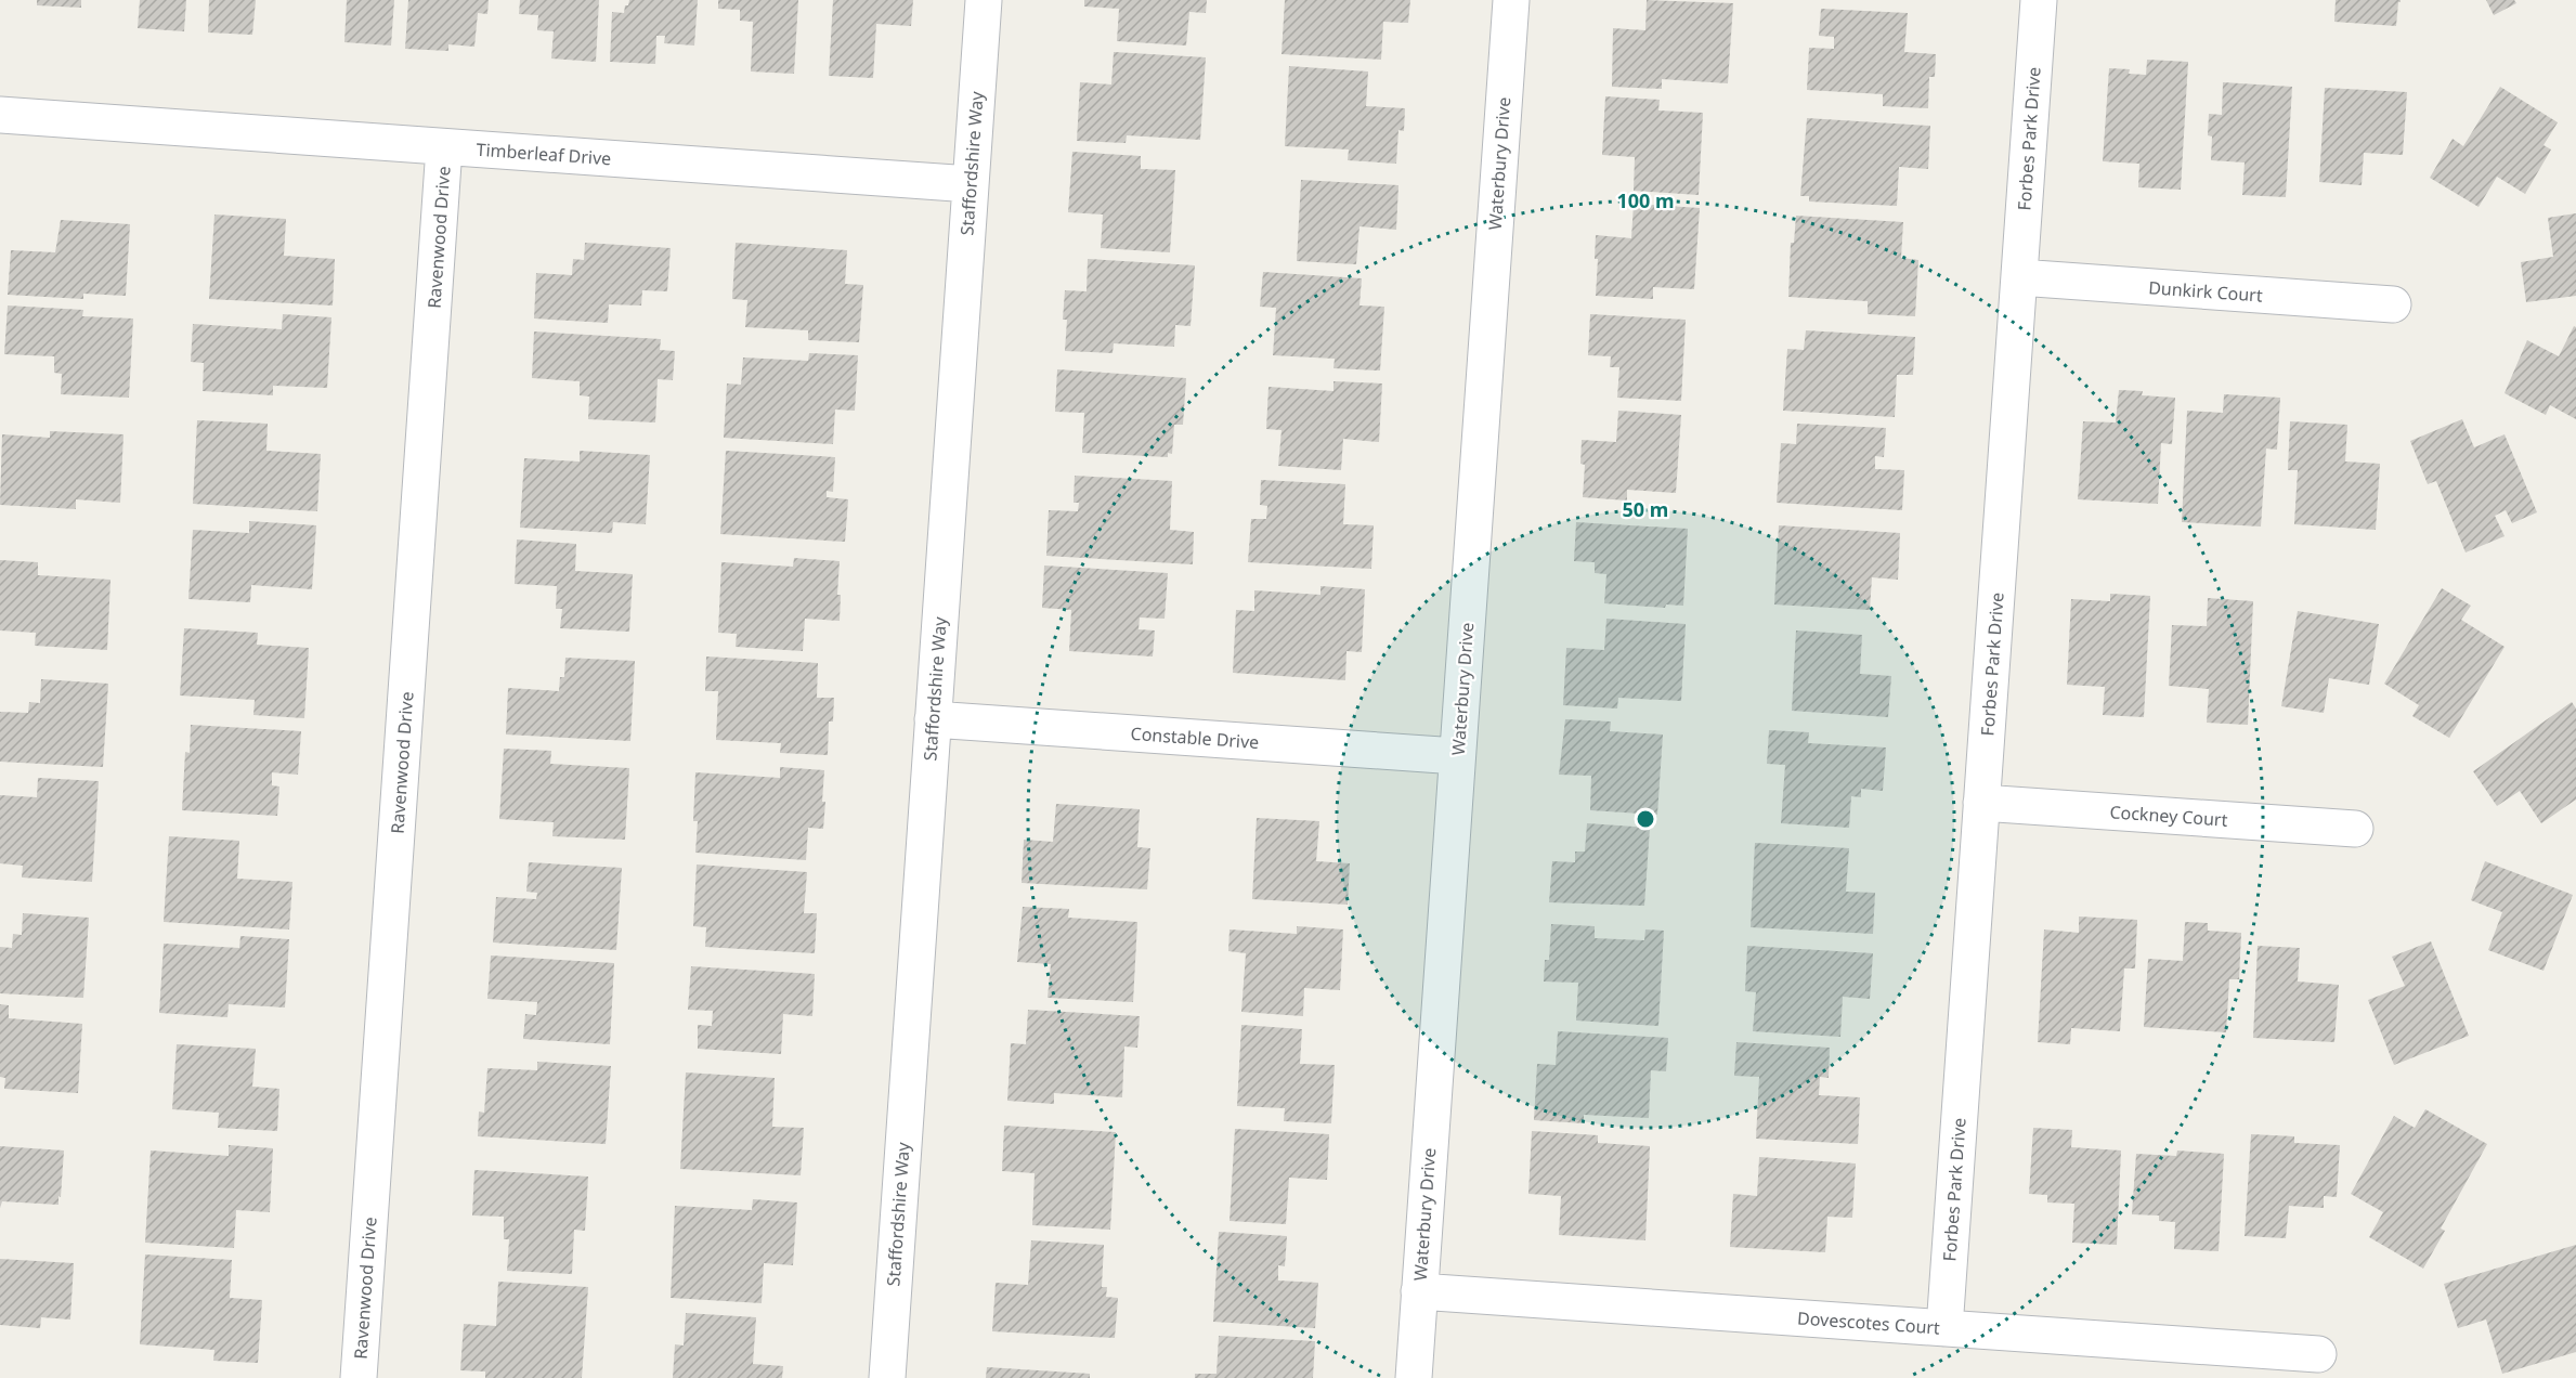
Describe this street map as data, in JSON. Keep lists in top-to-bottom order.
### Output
{
  "streets": {
    "street": [
      "Forbes Park Drive",
      "Timberleaf Drive",
      "Staffordshire Way",
      "Waterbury Drive",
      "Ravenwood Drive",
      "Dunkirk Court",
      "Constable Drive",
      "Cockney Court",
      "Dovescotes Court"
    ]
  },
  "crossings": [
    ["Forbes Park Drive", "Dunkirk Court"],
    ["Forbes Park Drive", "Cockney Court"],
    ["Forbes Park Drive", "Dovescotes Court"],
    ["Timberleaf Drive", "Staffordshire Way"],
    ["Timberleaf Drive", "Ravenwood Drive"],
    ["Staffordshire Way", "Constable Drive"],
    ["Waterbury Drive", "Constable Drive"],
    ["Waterbury Drive", "Dovescotes Court"]
  ],
  "rings": ["100 m", "50 m"]
}
